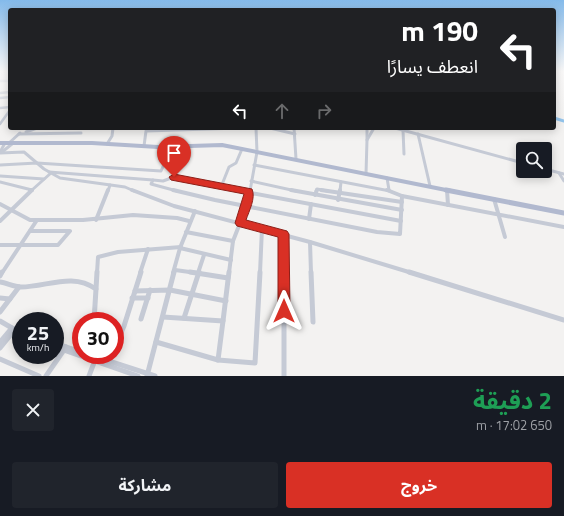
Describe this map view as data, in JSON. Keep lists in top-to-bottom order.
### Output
{
  "page": {
    "turn": ["190 m", "انعطف يسارًا"],
    "speed": "25 km/h",
    "limit": "30",
    "heading": ["2 دقيقة", "650 m · 17:02"],
    "buttons": ["خروج", "مشاركة"]
  }
}
